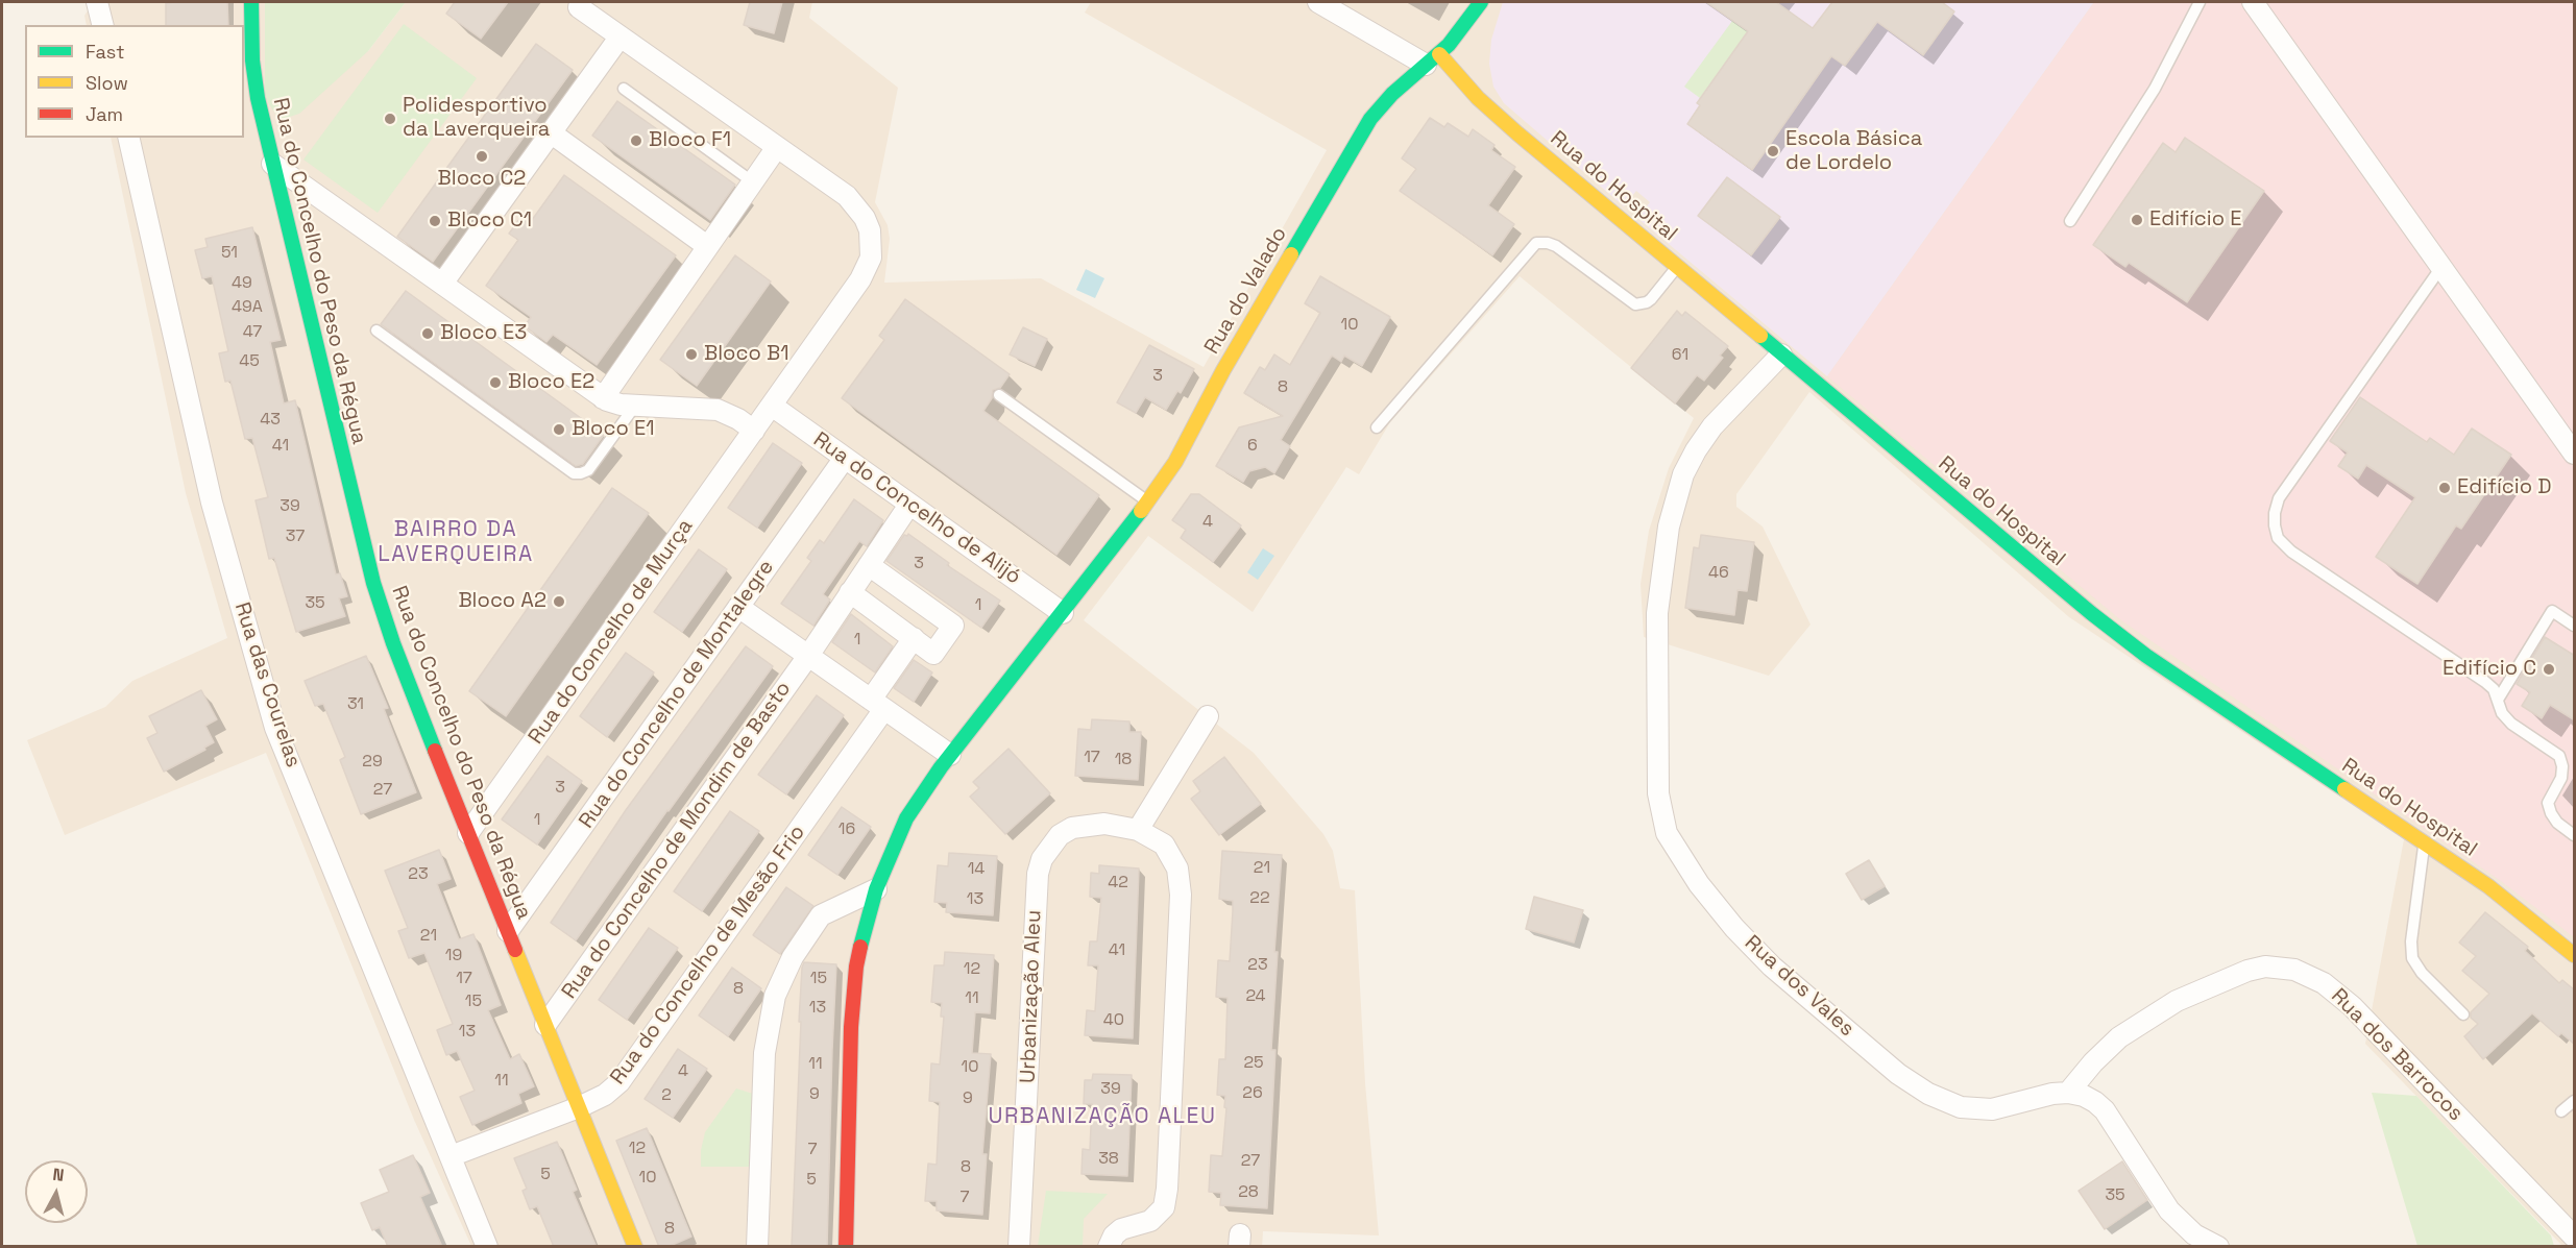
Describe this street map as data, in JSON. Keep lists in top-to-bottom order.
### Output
{
  "streets": {
    "street": [
      "Rua do Hospital",
      "Rua do Concelho do Peso da Régua",
      "Rua do Valado",
      "Rua do Concelho de Alijó",
      "Rua do Concelho de Murça",
      "Rua das Courelas",
      "Rua do Concelho de Montalegre",
      "Rua do Concelho de Mondim de Basto",
      "Rua do Concelho de Mesão Frio",
      "Rua dos Vales",
      "Urbanização Aleu",
      "Rua dos Barrocos"
    ]
  },
  "crossings": [
    ["Rua do Hospital", "Rua do Valado"],
    ["Rua do Hospital", "Rua dos Vales"],
    ["Rua do Concelho do Peso da Régua", "Rua do Concelho de Murça"],
    ["Rua do Concelho do Peso da Régua", "Rua do Concelho de Montalegre"],
    ["Rua do Concelho do Peso da Régua", "Rua do Concelho de Mondim de Basto"],
    ["Rua do Concelho do Peso da Régua", "Rua do Concelho de Mesão Frio"],
    ["Rua do Valado", "Rua do Concelho de Alijó"],
    ["Rua do Concelho de Alijó", "Rua do Concelho de Murça"],
    ["Rua do Concelho de Alijó", "Rua do Concelho de Montalegre"],
    ["Rua do Concelho de Alijó", "Rua do Concelho de Mondim de Basto"],
    ["Rua das Courelas", "Rua do Concelho de Mesão Frio"],
    ["Rua dos Vales", "Rua dos Barrocos"]
  ],
  "districts": ["BAIRRO DA LAVERQUEIRA", "URBANIZAÇÃO ALEU"],
  "places": [
    "Polidesportivo da Laverqueira",
    "Bloco F1",
    "Escola Básica de Lordelo",
    "Bloco C2",
    "Edifício E",
    "Bloco C1",
    "Bloco E3",
    "Bloco B1",
    "Bloco E2",
    "Bloco E1",
    "Edifício D",
    "Bloco A2",
    "Edifício C"
  ],
  "house_numbers": [
    "51",
    "49",
    "49A",
    "10",
    "47",
    "61",
    "45",
    "3",
    "8",
    "43",
    "41",
    "6",
    "39",
    "4",
    "37",
    "3",
    "46",
    "35",
    "1",
    "1",
    "31",
    "17",
    "18",
    "29",
    "3",
    "27",
    "1",
    "16",
    "21",
    "14",
    "23",
    "42",
    "22",
    "13",
    "21",
    "41",
    "19",
    "23",
    "12",
    "17",
    "15",
    "8",
    "24",
    "11",
    "15",
    "13",
    "40",
    "13",
    "25",
    "11",
    "10",
    "4",
    "11",
    "39",
    "26",
    "9",
    "2",
    "9",
    "12",
    "7",
    "38",
    "27",
    "8",
    "5",
    "10",
    "5",
    "28",
    "35",
    "7",
    "8"
  ],
  "legend": ["Fast", "Slow", "Jam"],
  "north": "top"
}
